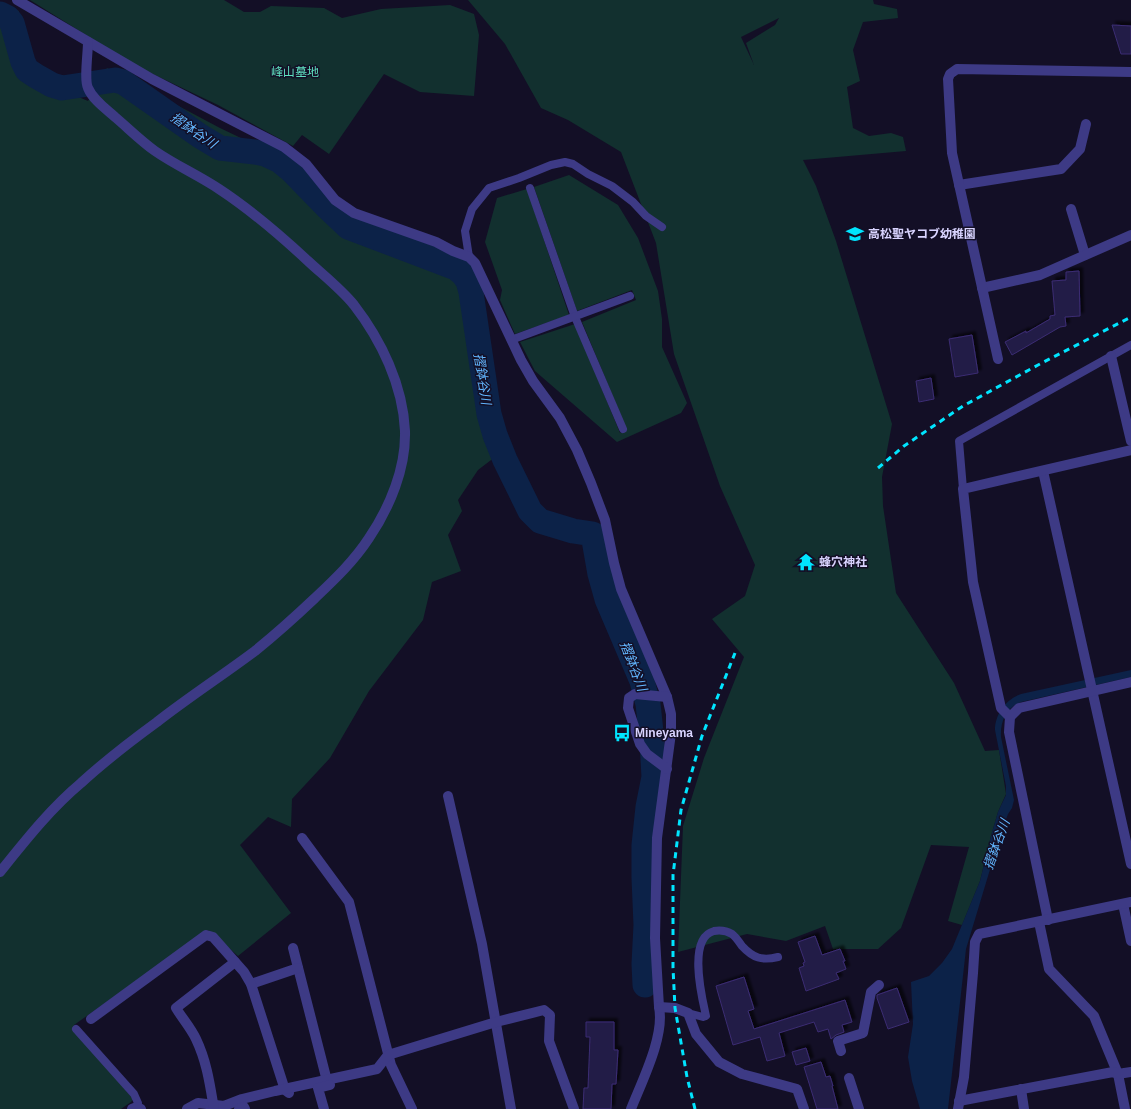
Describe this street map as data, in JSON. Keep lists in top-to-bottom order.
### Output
{
  "water": ["摺鉢谷川"],
  "parks": ["峰山墓地"],
  "places": {
    "school or university": ["高松聖ヤコブ幼稚園"],
    "temple": ["蜂穴神社"],
    "bus stop": ["Mineyama"]
  }
}
